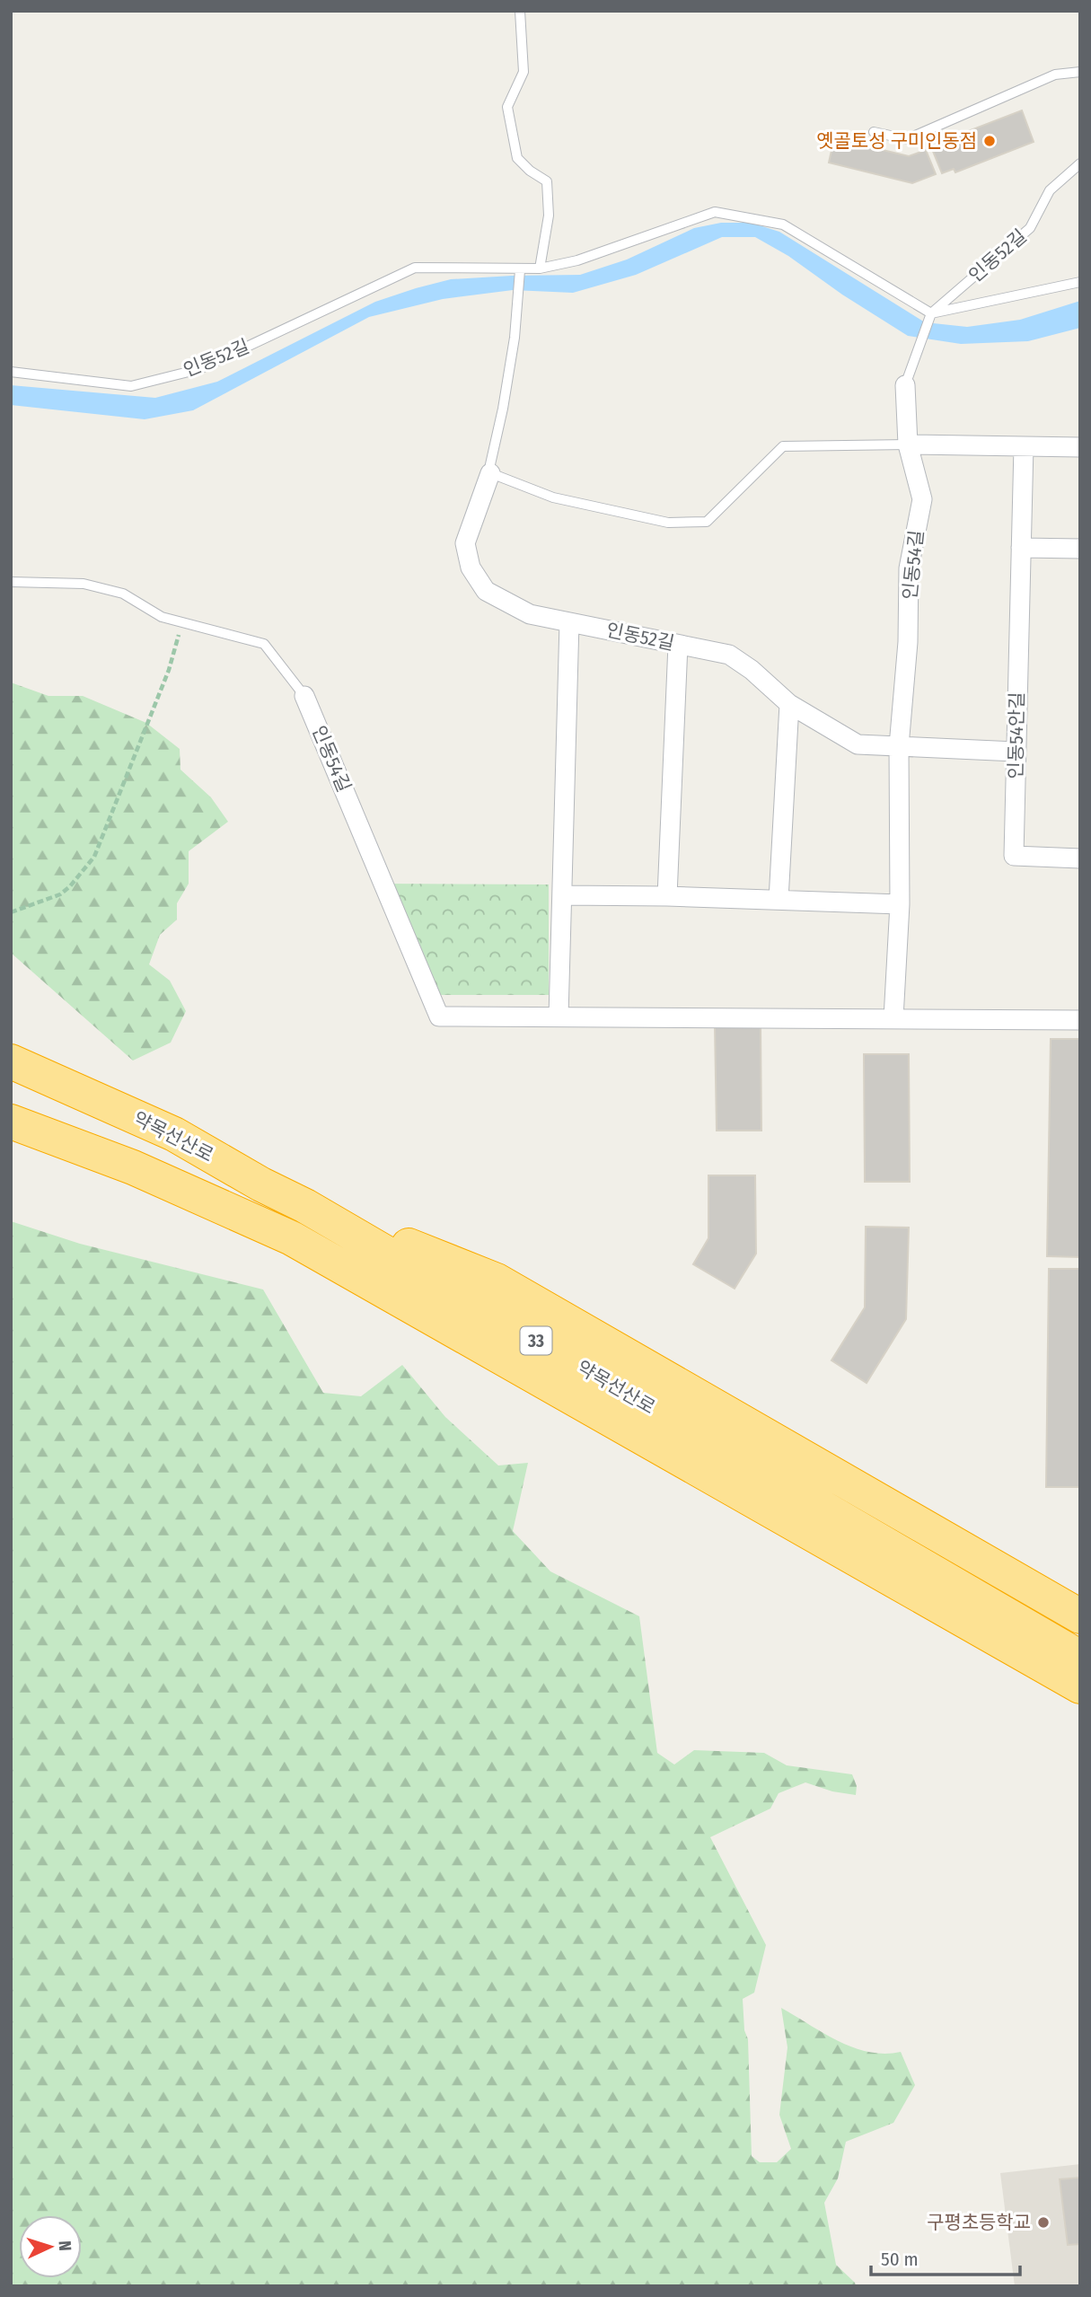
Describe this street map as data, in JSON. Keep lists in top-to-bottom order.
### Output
{
  "streets": {
    "highway": ["약목선산로", "33"],
    "street": ["인동52길", "인동54길", "인동54안길"]
  },
  "crossings": [
    ["인동52길", "인동54길"]
  ],
  "places": ["옛골토성 구미인동점", "구평초등학교"],
  "scale_bar": "50 m",
  "north": "right"
}
